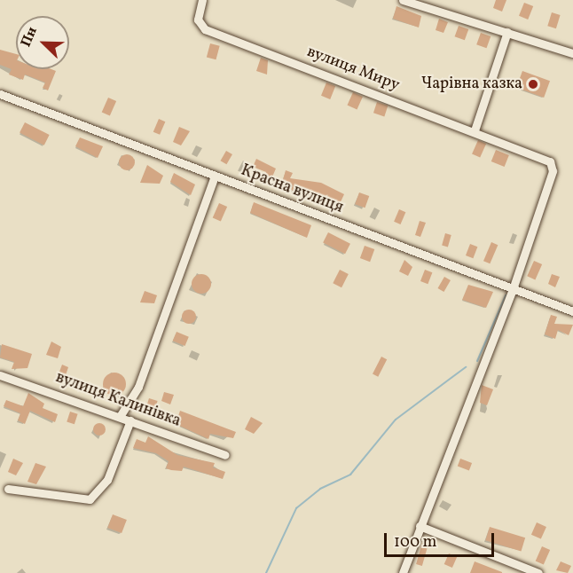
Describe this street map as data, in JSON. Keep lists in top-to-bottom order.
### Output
{
  "streets": {
    "street": ["вулиця Миру", "Красна вулиця", "вулиця Калинівка"]
  },
  "crossings": [
    ["вулиця Миру", "Красна вулиця"]
  ],
  "places": ["Чарівна казка"],
  "scale_bar": "100 m",
  "north": "top left"
}
